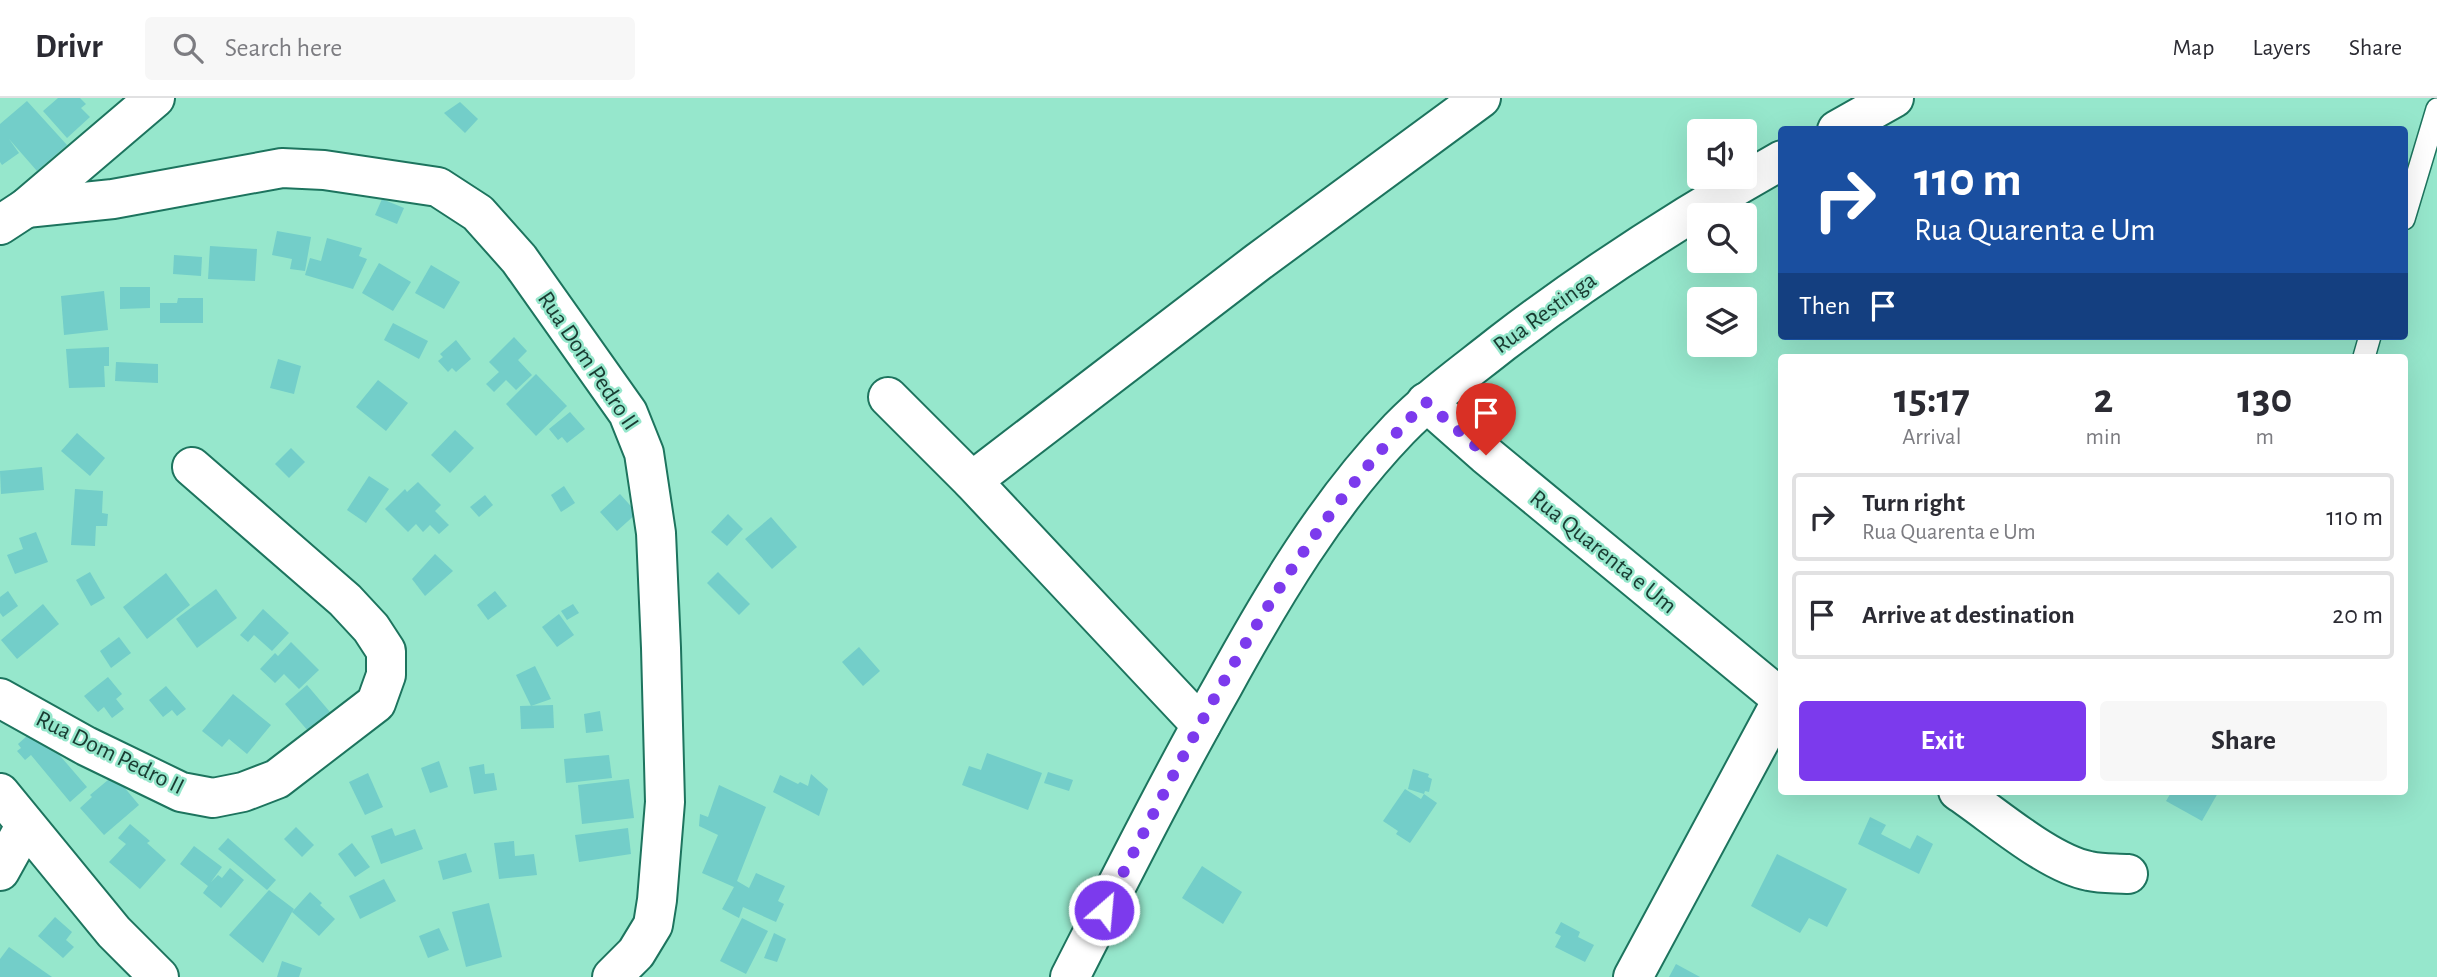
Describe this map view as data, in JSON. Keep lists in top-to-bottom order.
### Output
{
  "streets": {
    "street": ["Rua Restinga", "Rua Dom Pedro II", "Rua Quarenta e Um"]
  },
  "crossings": [
    ["Rua Restinga", "Rua Quarenta e Um"]
  ],
  "page": {
    "header": "Drivr",
    "search": "Search here",
    "nav": ["Map", "Layers", "Share"],
    "turn": ["110 m", "Rua Quarenta e Um"],
    "then": "Then",
    "eta": [
      "15:17",
      "Arrival",
      "2",
      "min",
      "130",
      "m"
    ],
    "list": [
      {
        "name": "Turn right",
        "note": "Rua Quarenta e Um",
        "value": "110 m"
      },
      {
        "name": "Arrive at destination",
        "value": "20 m"
      }
    ],
    "buttons": ["Exit", "Share"]
  }
}
